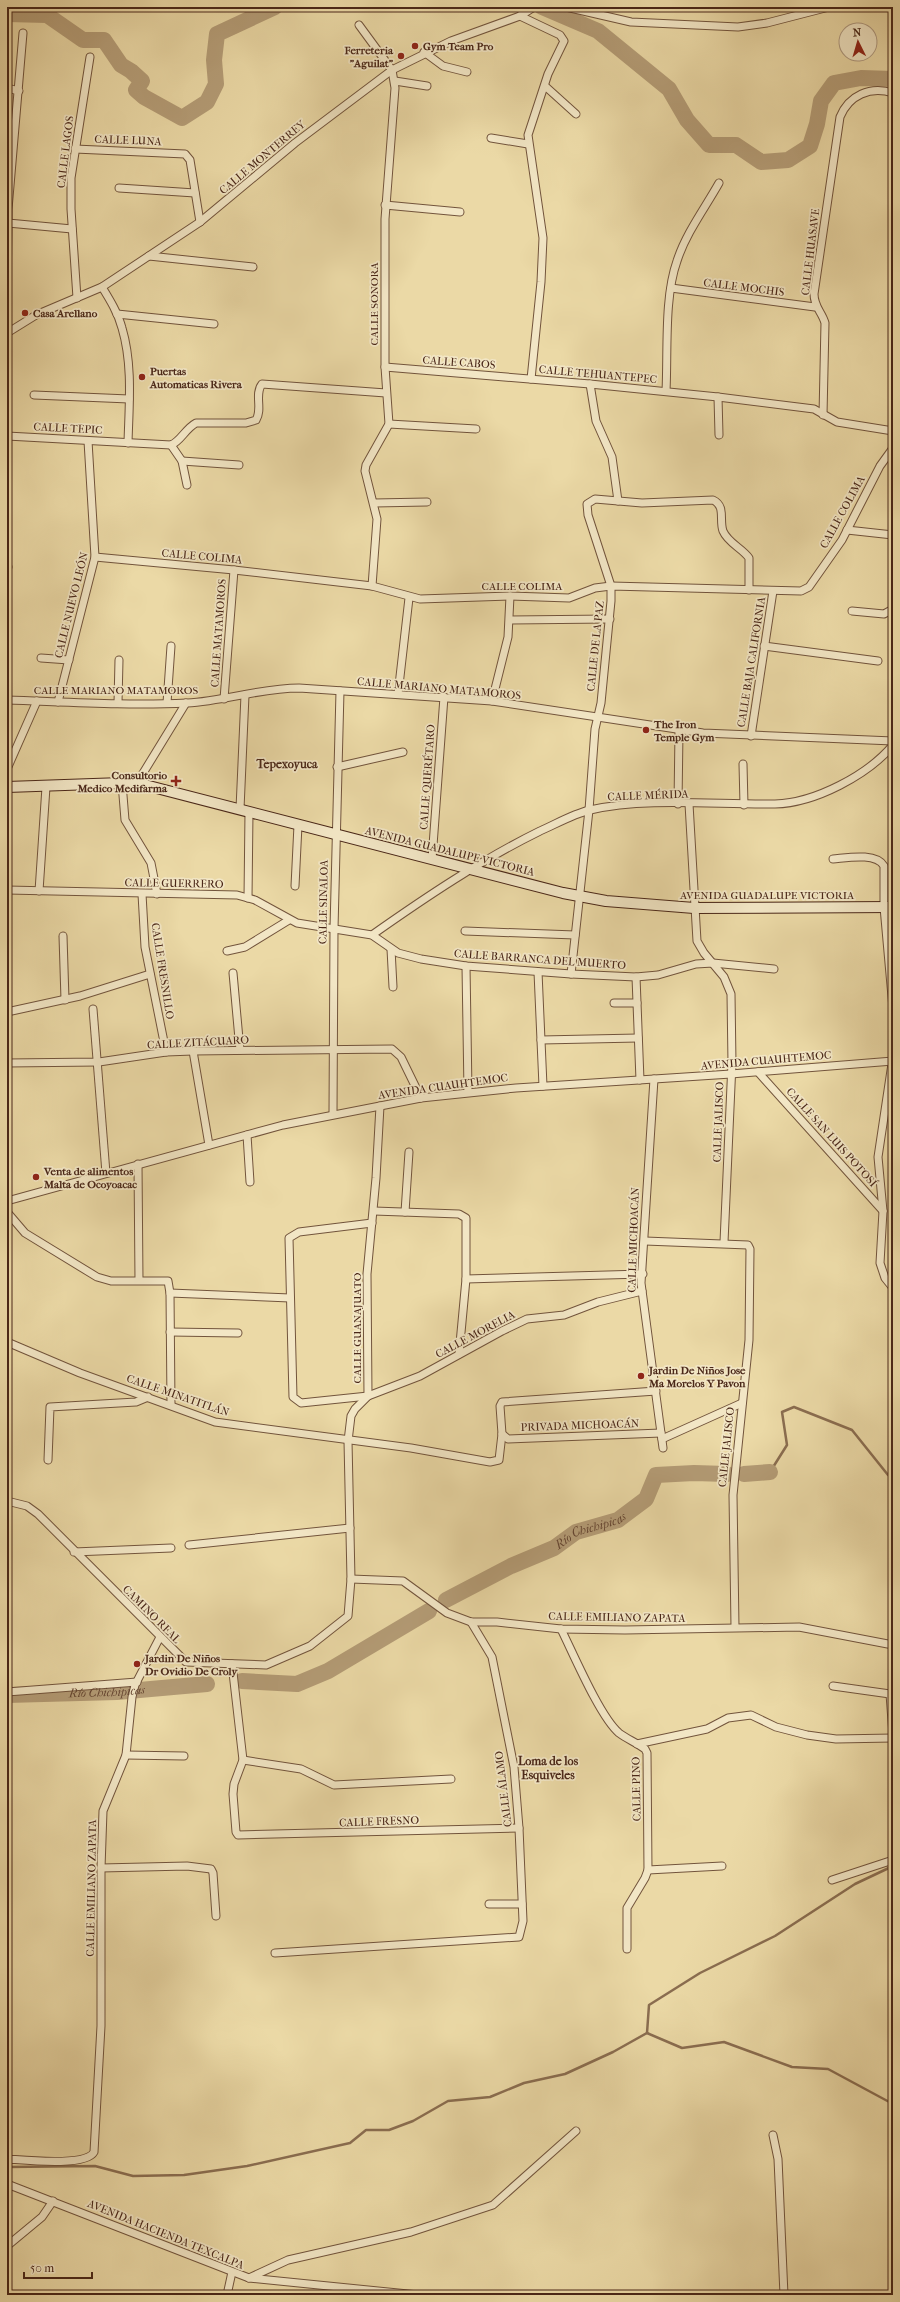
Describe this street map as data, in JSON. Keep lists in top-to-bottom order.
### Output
{
  "streets": {
    "main road": ["AVENIDA GUADALUPE VICTORIA"],
    "street": [
      "CALLE LUNA",
      "CALLE LAGOS",
      "CALLE MONTERREY",
      "CALLE HUASAVE",
      "CALLE MOCHIS",
      "CALLE SONORA",
      "CALLE CABOS",
      "CALLE TEHUANTEPEC",
      "CALLE TEPIC",
      "CALLE COLIMA",
      "CALLE NUEVO LEÓN",
      "CALLE MATAMOROS",
      "CALLE DE LA PAZ",
      "CALLE BAJA CALIFORNIA",
      "CALLE MARIANO MATAMOROS",
      "CALLE QUERÉTARO",
      "CALLE MÉRIDA",
      "CALLE GUERRERO",
      "CALLE SINALOA",
      "CALLE BARRANCA DEL MUERTO",
      "CALLE FRESNILLO",
      "CALLE ZITÁCUARO",
      "AVENIDA CUAUHTEMOC",
      "CALLE JALISCO",
      "CALLE SAN LUIS POTOSÍ",
      "CALLE MICHOACÁN",
      "CALLE GUANAJUATO",
      "CALLE MORELIA",
      "CALLE MINATITLÁN",
      "PRIVADA MICHOACÁN",
      "CAMINO REAL",
      "CALLE EMILIANO ZAPATA",
      "CALLE ÁLAMO",
      "CALLE PINO",
      "CALLE FRESNO",
      "AVENIDA HACIENDA TEXCALPA"
    ]
  },
  "crossings": [
    ["CALLE LUNA", "CALLE LAGOS"],
    ["CALLE LAGOS", "CALLE MONTERREY"],
    ["CALLE MONTERREY", "CALLE SONORA"],
    ["CALLE MONTERREY", "CALLE TEHUANTEPEC"],
    ["CALLE HUASAVE", "CALLE MOCHIS"],
    ["CALLE HUASAVE", "CALLE TEHUANTEPEC"],
    ["CALLE SONORA", "CALLE CABOS"],
    ["CALLE CABOS", "CALLE TEHUANTEPEC"],
    ["CALLE TEPIC", "CALLE NUEVO LEÓN"],
    ["CALLE COLIMA", "CALLE NUEVO LEÓN"],
    ["CALLE COLIMA", "CALLE MATAMOROS"],
    ["CALLE COLIMA", "CALLE DE LA PAZ"],
    ["CALLE COLIMA", "CALLE BAJA CALIFORNIA"],
    ["CALLE NUEVO LEÓN", "CALLE MARIANO MATAMOROS"],
    ["CALLE MATAMOROS", "CALLE MARIANO MATAMOROS"],
    ["CALLE DE LA PAZ", "CALLE MARIANO MATAMOROS"],
    ["CALLE DE LA PAZ", "CALLE MÉRIDA"],
    ["CALLE DE LA PAZ", "AVENIDA GUADALUPE VICTORIA"],
    ["CALLE DE LA PAZ", "CALLE BARRANCA DEL MUERTO"],
    ["CALLE BAJA CALIFORNIA", "CALLE MARIANO MATAMOROS"],
    ["CALLE MARIANO MATAMOROS", "CALLE QUERÉTARO"],
    ["CALLE MARIANO MATAMOROS", "CALLE SINALOA"],
    ["CALLE QUERÉTARO", "AVENIDA GUADALUPE VICTORIA"],
    ["CALLE MÉRIDA", "AVENIDA GUADALUPE VICTORIA"],
    ["CALLE MÉRIDA", "CALLE BARRANCA DEL MUERTO"],
    ["CALLE MÉRIDA", "CALLE JALISCO"],
    ["AVENIDA GUADALUPE VICTORIA", "CALLE SINALOA"],
    ["AVENIDA GUADALUPE VICTORIA", "CALLE JALISCO"],
    ["CALLE GUERRERO", "CALLE SINALOA"],
    ["CALLE GUERRERO", "CALLE BARRANCA DEL MUERTO"],
    ["CALLE GUERRERO", "CALLE FRESNILLO"],
    ["CALLE SINALOA", "CALLE BARRANCA DEL MUERTO"],
    ["CALLE SINALOA", "CALLE ZITÁCUARO"],
    ["CALLE SINALOA", "AVENIDA CUAUHTEMOC"],
    ["CALLE BARRANCA DEL MUERTO", "CALLE JALISCO"],
    ["CALLE FRESNILLO", "CALLE ZITÁCUARO"],
    ["CALLE ZITÁCUARO", "AVENIDA CUAUHTEMOC"],
    ["AVENIDA CUAUHTEMOC", "CALLE JALISCO"],
    ["AVENIDA CUAUHTEMOC", "CALLE SAN LUIS POTOSÍ"],
    ["AVENIDA CUAUHTEMOC", "CALLE MICHOACÁN"],
    ["AVENIDA CUAUHTEMOC", "CALLE GUANAJUATO"],
    ["CALLE JALISCO", "CALLE MICHOACÁN"],
    ["CALLE JALISCO", "CALLE EMILIANO ZAPATA"],
    ["CALLE MICHOACÁN", "CALLE MORELIA"],
    ["CALLE MICHOACÁN", "PRIVADA MICHOACÁN"],
    ["CALLE GUANAJUATO", "CALLE MORELIA"],
    ["CALLE GUANAJUATO", "CALLE MINATITLÁN"],
    ["CALLE GUANAJUATO", "CAMINO REAL"],
    ["CALLE GUANAJUATO", "CALLE EMILIANO ZAPATA"],
    ["CALLE MINATITLÁN", "PRIVADA MICHOACÁN"],
    ["CAMINO REAL", "CALLE EMILIANO ZAPATA"],
    ["CALLE EMILIANO ZAPATA", "CALLE ÁLAMO"],
    ["CALLE EMILIANO ZAPATA", "CALLE PINO"],
    ["CALLE ÁLAMO", "CALLE FRESNO"]
  ],
  "districts": ["Tepexoyuca", "Loma de los Esquiveles"],
  "water": ["Río Chichipicas"],
  "places": {
    "other": [
      "Gym Team Pro",
      "Ferreteria \"Aguilat\"",
      "Casa Arellano",
      "Puertas Automaticas Rivera",
      "The Iron Temple Gym",
      "Venta de alimentos Malta de Ocoyoacac",
      "Jardin De Niños Jose Ma Morelos Y Pavon",
      "Jardin De Niños Dr Ovidio De Croly"
    ],
    "health": ["Consultorio Medico Medifarma"]
  },
  "scale_bar": "50 m",
  "north": "top"
}
